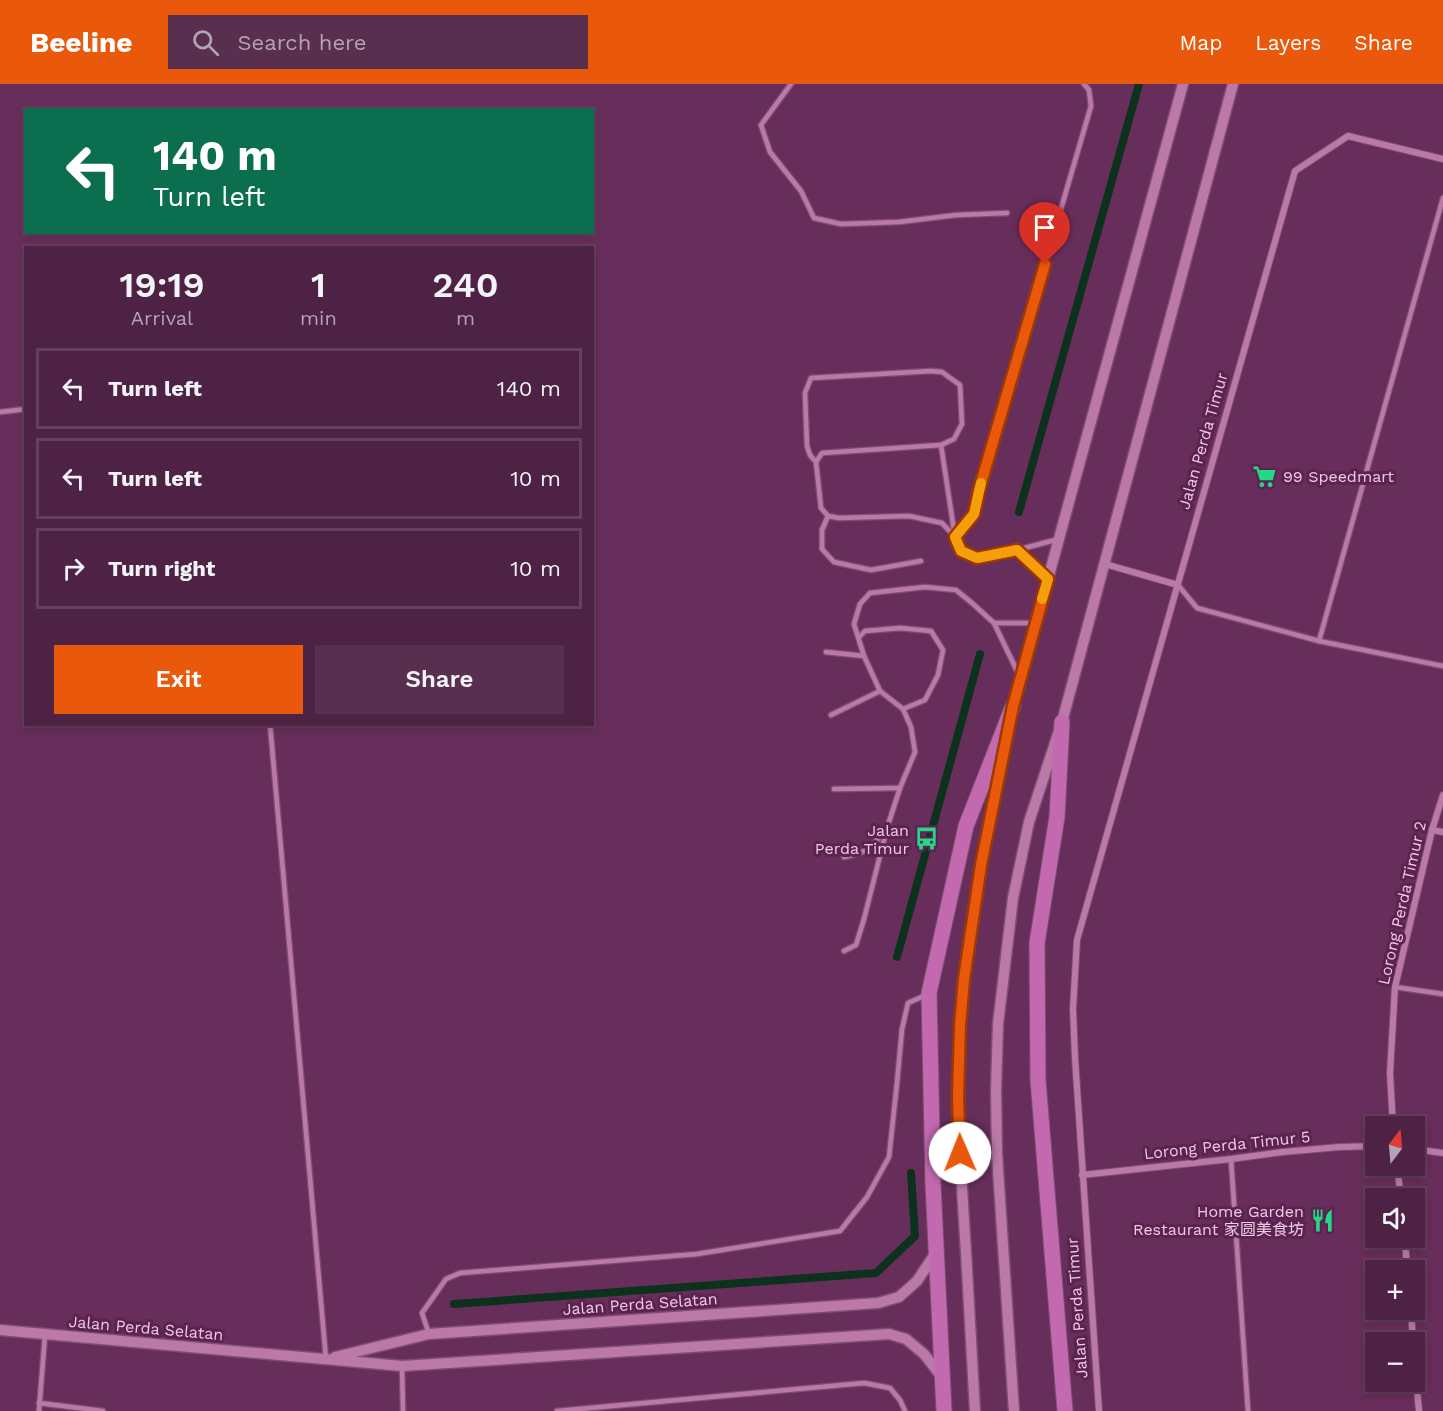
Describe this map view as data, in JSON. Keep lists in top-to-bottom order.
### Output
{
  "streets": {
    "street": [
      "Jalan Perda Timur",
      "Lorong Perda Timur 2",
      "Lorong Perda Timur 5",
      "Jalan Perda Selatan"
    ]
  },
  "crossings": [
    ["Jalan Perda Timur", "Lorong Perda Timur 5"]
  ],
  "places": {
    "supermarket": ["99 Speedmart"],
    "bus stop": ["Jalan Perda Timur"],
    "restaurant": ["Home Garden Restaurant 家圆美食坊"]
  },
  "north": "top",
  "page": {
    "header": "Beeline",
    "search": "Search here",
    "nav": ["Map", "Layers", "Share"],
    "turn": ["140 m", "Turn left"],
    "eta": [
      "19:19",
      "Arrival",
      "1",
      "min",
      "240",
      "m"
    ],
    "list": [
      {
        "name": "Turn left",
        "value": "140 m"
      },
      {
        "name": "Turn left",
        "value": "10 m"
      },
      {
        "name": "Turn right",
        "value": "10 m"
      }
    ],
    "buttons": ["Exit", "Share"],
    "map_buttons": ["+", "−"]
  }
}
